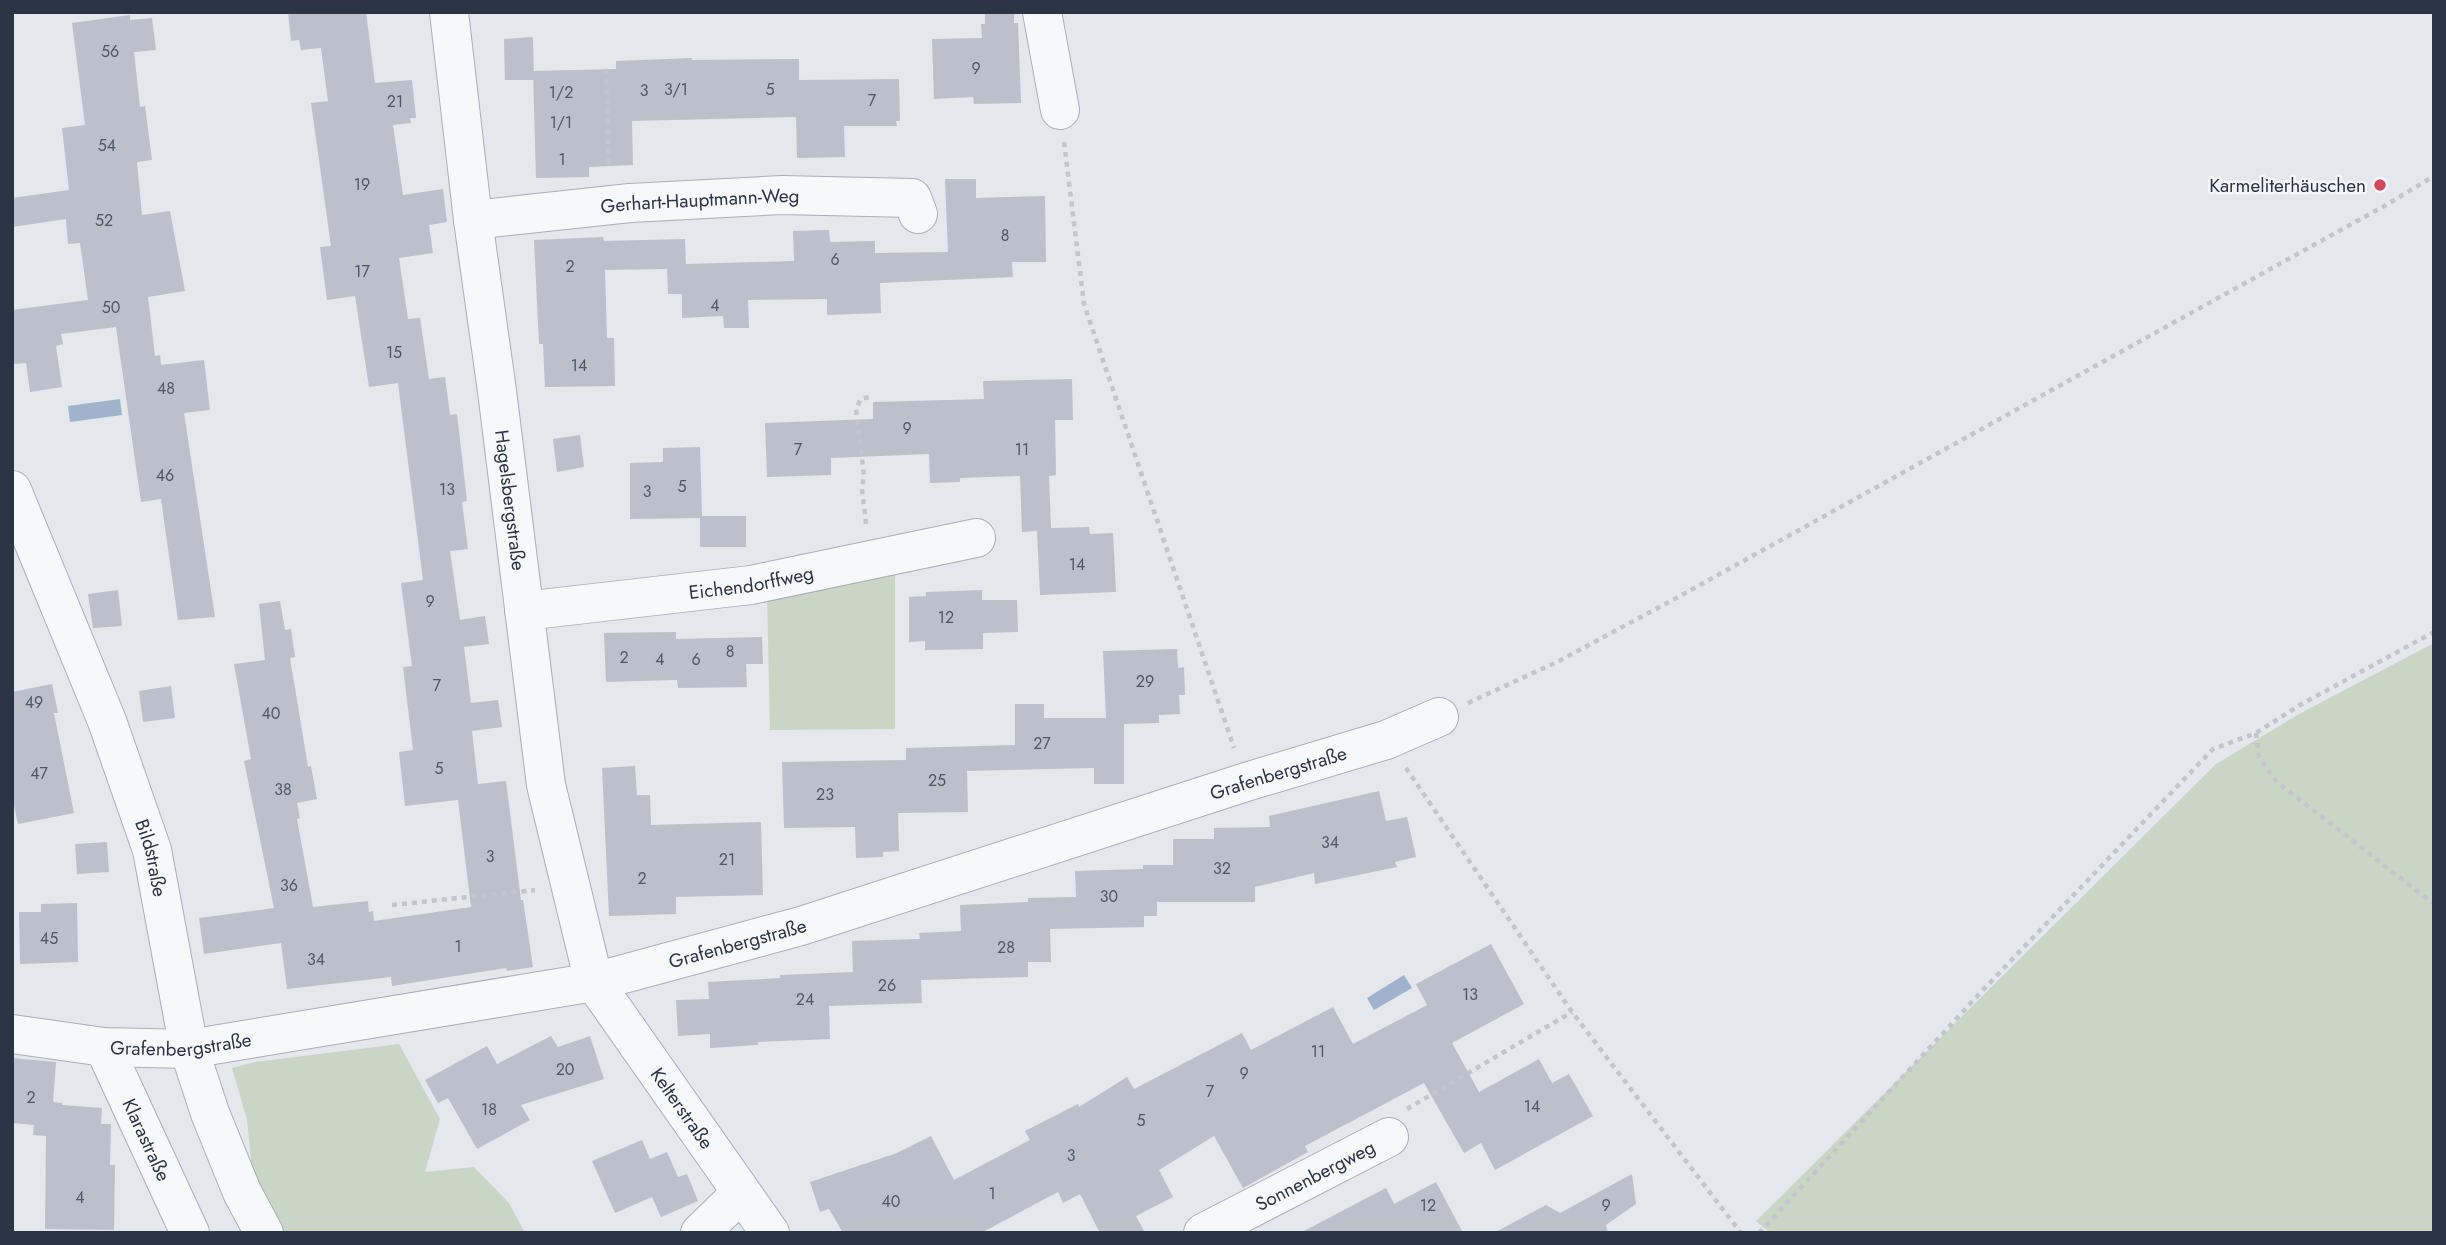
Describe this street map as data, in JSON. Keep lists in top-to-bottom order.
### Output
{
  "streets": {
    "street": [
      "Gerhart-Hauptmann-Weg",
      "Hagelsbergstraße",
      "Eichendorffweg",
      "Grafenbergstraße",
      "Bildstraße",
      "Kelterstraße",
      "Klarastraße",
      "Sonnenbergweg"
    ]
  },
  "crossings": [
    ["Gerhart-Hauptmann-Weg", "Hagelsbergstraße"],
    ["Hagelsbergstraße", "Eichendorffweg"],
    ["Hagelsbergstraße", "Grafenbergstraße"],
    ["Hagelsbergstraße", "Kelterstraße"],
    ["Grafenbergstraße", "Bildstraße"],
    ["Grafenbergstraße", "Kelterstraße"],
    ["Grafenbergstraße", "Klarastraße"]
  ],
  "places": ["Karmeliterhäuschen"],
  "house_numbers": [
    "56",
    "9",
    "3/1",
    "5",
    "3",
    "1/2",
    "7",
    "21",
    "1/1",
    "54",
    "1",
    "19",
    "52",
    "8",
    "6",
    "2",
    "17",
    "4",
    "50",
    "15",
    "14",
    "48",
    "9",
    "7",
    "11",
    "46",
    "5",
    "13",
    "3",
    "14",
    "9",
    "12",
    "8",
    "2",
    "4",
    "6",
    "29",
    "7",
    "49",
    "40",
    "27",
    "5",
    "47",
    "25",
    "38",
    "23",
    "34",
    "3",
    "21",
    "32",
    "2",
    "36",
    "30",
    "45",
    "1",
    "28",
    "34",
    "26",
    "13",
    "24",
    "11",
    "20",
    "9",
    "7",
    "2",
    "14",
    "18",
    "5",
    "3",
    "1",
    "4",
    "40",
    "12",
    "9"
  ]
}
